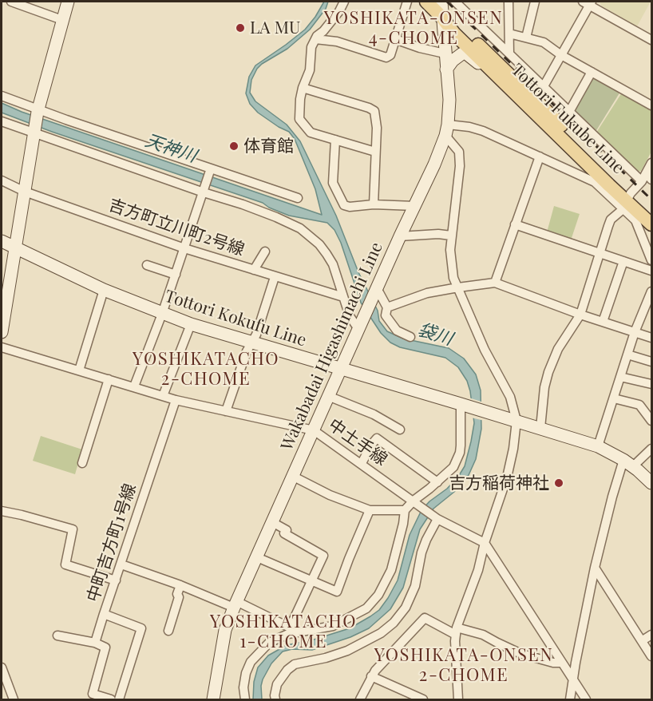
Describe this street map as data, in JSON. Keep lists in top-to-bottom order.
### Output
{
  "streets": {
    "main road": ["Tottori Fukube Line", "Tottori Kokufu Line", "Wakabadai Higashimachi Line"],
    "street": ["吉方町立川町2号線", "中土手線", "中町吉方町1号線"]
  },
  "crossings": [
    ["Tottori Fukube Line", "Wakabadai Higashimachi Line"],
    ["Tottori Kokufu Line", "Wakabadai Higashimachi Line"],
    ["Wakabadai Higashimachi Line", "中土手線"],
    ["中土手線", "中町吉方町1号線"]
  ],
  "districts": [
    "YOSHIKATA-ONSEN 4-CHOME",
    "YOSHIKATACHO 2-CHOME",
    "YOSHIKATACHO 1-CHOME",
    "YOSHIKATA-ONSEN 2-CHOME"
  ],
  "water": ["天神川", "袋川"],
  "places": ["LA MU", "体育館", "吉方稲荷神社"]
}
